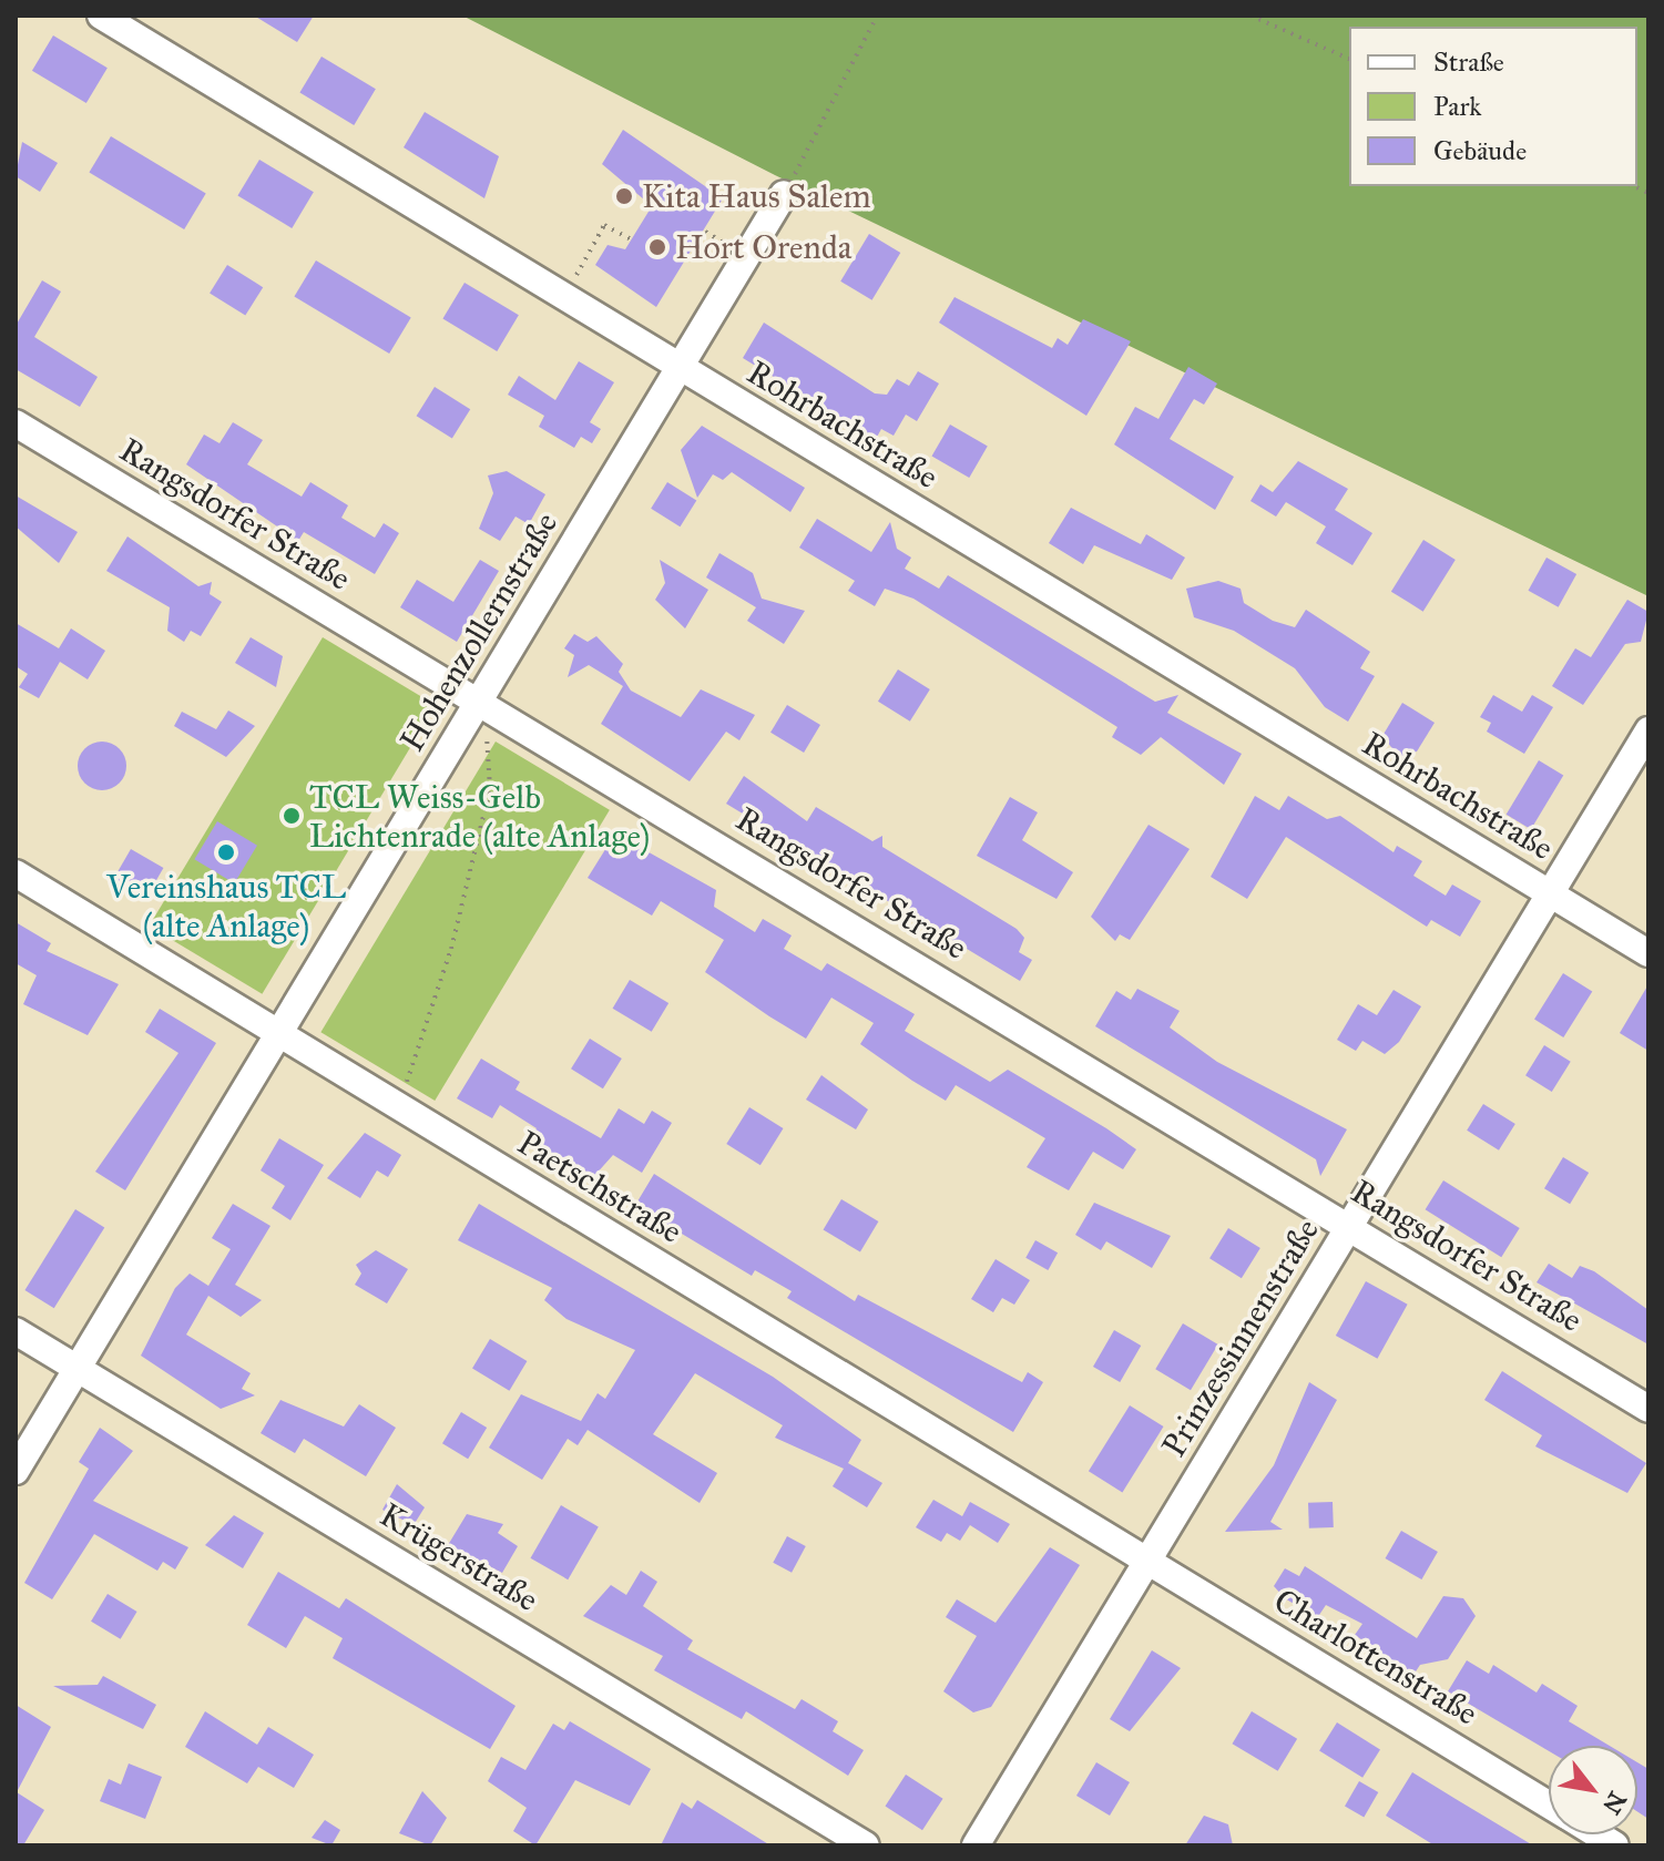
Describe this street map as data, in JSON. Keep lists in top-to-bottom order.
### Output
{
  "streets": {
    "street": [
      "Rohrbachstraße",
      "Rangsdorfer Straße",
      "Hohenzollernstraße",
      "Paetschstraße",
      "Prinzessinnenstraße",
      "Krügerstraße",
      "Charlottenstraße"
    ]
  },
  "crossings": [
    ["Rohrbachstraße", "Hohenzollernstraße"],
    ["Rohrbachstraße", "Prinzessinnenstraße"],
    ["Rangsdorfer Straße", "Hohenzollernstraße"],
    ["Rangsdorfer Straße", "Prinzessinnenstraße"],
    ["Hohenzollernstraße", "Paetschstraße"],
    ["Hohenzollernstraße", "Krügerstraße"],
    ["Paetschstraße", "Prinzessinnenstraße"],
    ["Paetschstraße", "Charlottenstraße"],
    ["Prinzessinnenstraße", "Charlottenstraße"]
  ],
  "places": [
    "Kita Haus Salem",
    "Hort Orenda",
    "TCL Weiss-Gelb Lichtenrade (alte Anlage)",
    "Vereinshaus TCL (alte Anlage)"
  ],
  "legend": ["Straße", "Park", "Gebäude"],
  "north": "bottom right"
}
